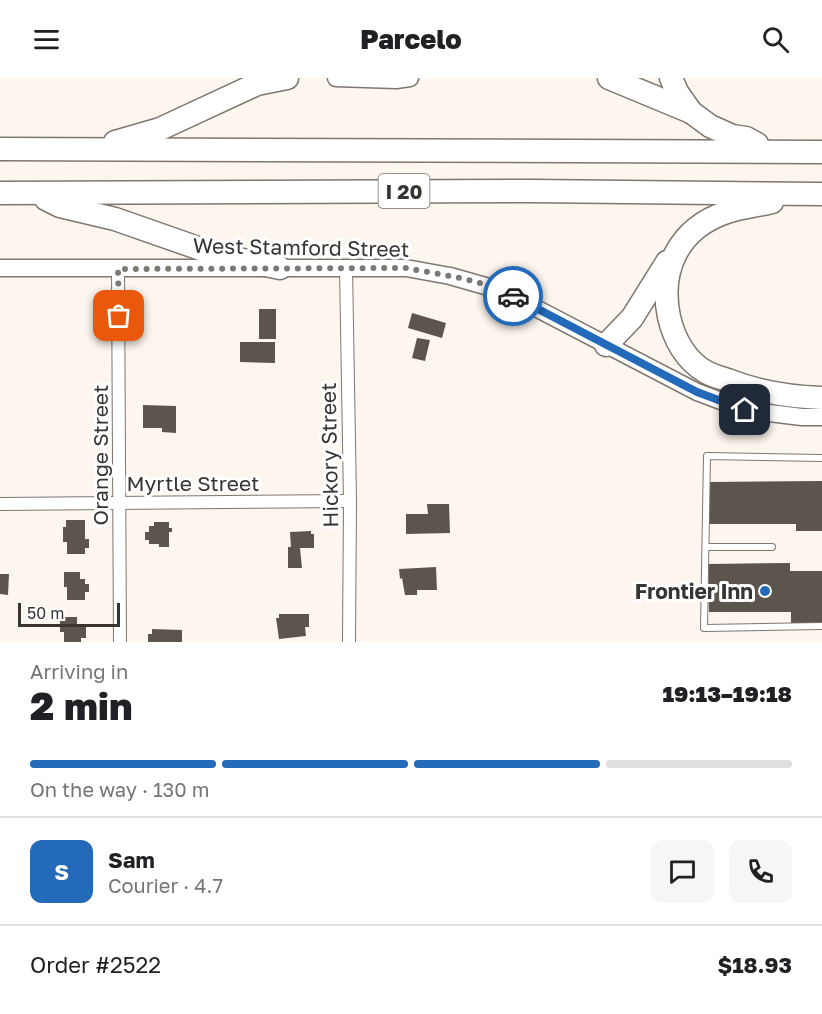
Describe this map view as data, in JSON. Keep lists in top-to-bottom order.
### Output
{
  "streets": {
    "highway": ["I 20"],
    "main road": ["West Stamford Street"],
    "street": ["Orange Street", "Hickory Street", "Myrtle Street"]
  },
  "crossings": [
    ["West Stamford Street", "Orange Street"],
    ["West Stamford Street", "Hickory Street"],
    ["Orange Street", "Myrtle Street"],
    ["Hickory Street", "Myrtle Street"]
  ],
  "places": ["Frontier Inn"],
  "scale_bar": "50 m",
  "page": {
    "header": "Parcelo",
    "scale": "50 m",
    "heading": ["2 min", "Arriving in", "19:13–19:18"],
    "panel": [
      "Sam",
      "Courier · 4.7",
      "Order #2522",
      "$18.93"
    ],
    "bar": "On the way · 130 m",
    "round": "S"
  }
}
